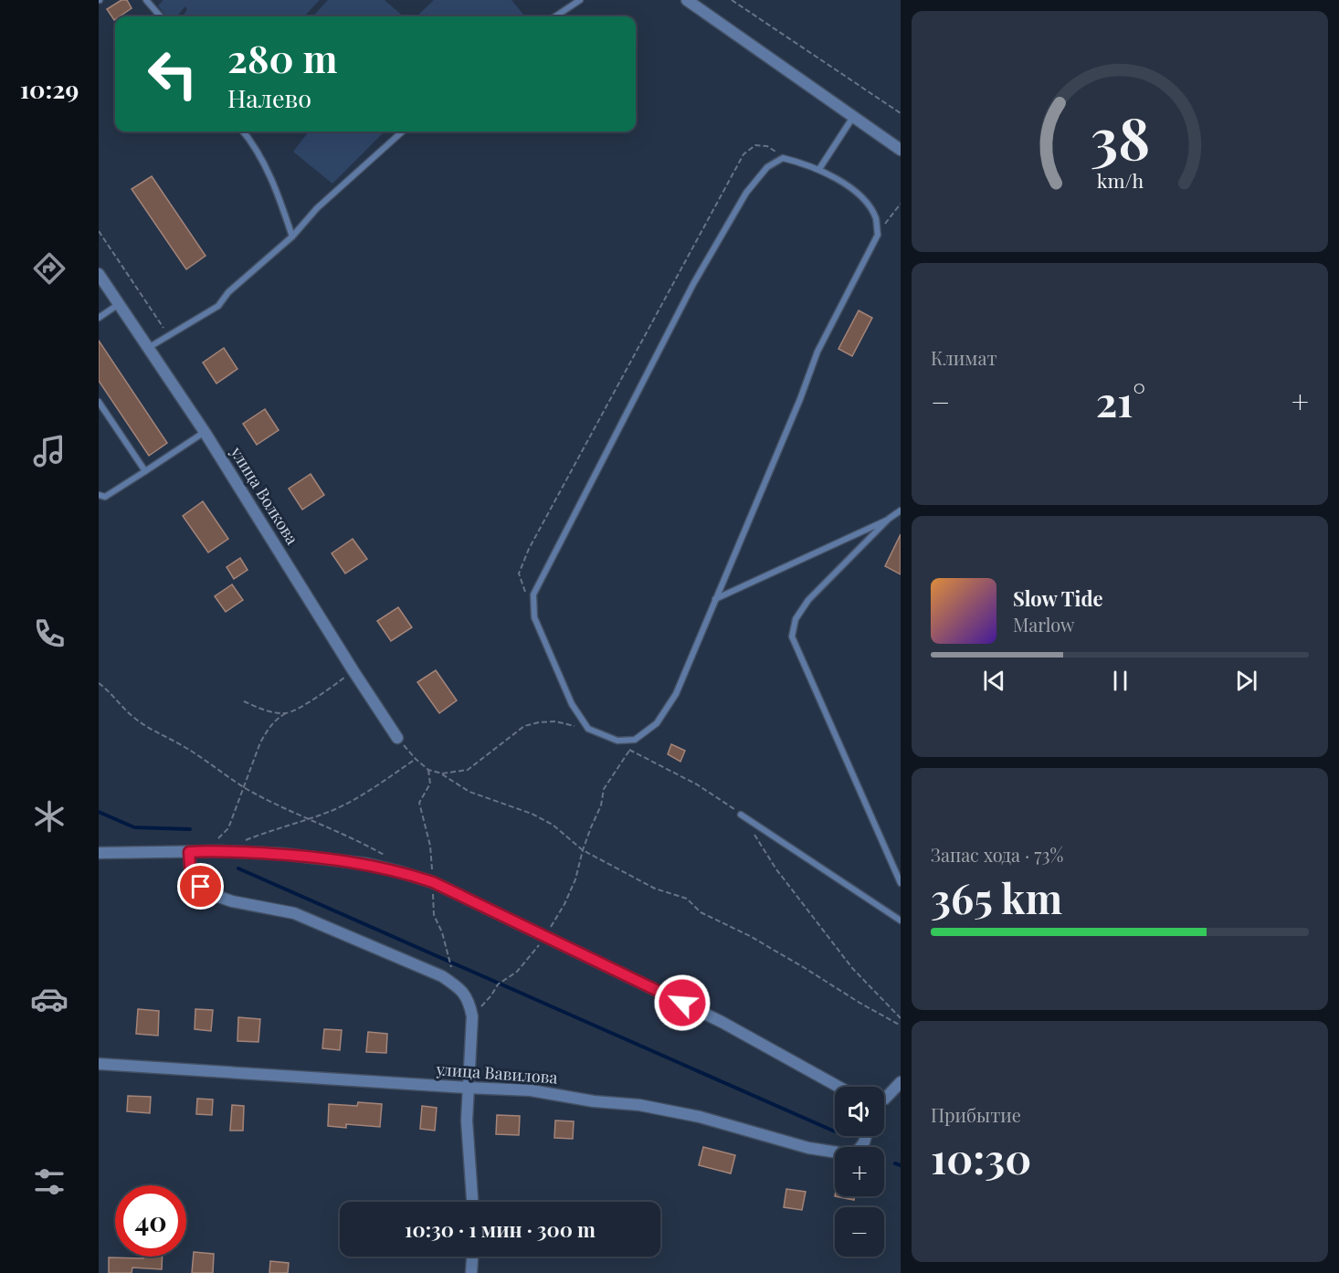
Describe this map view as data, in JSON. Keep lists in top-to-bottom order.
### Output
{
  "streets": {
    "street": ["улица Волкова", "улица Вавилова"]
  },
  "page": {
    "tabs": "10:29",
    "turn": ["280 m", "Налево"],
    "tile": [
      "Климат",
      ["Запас хода · 73%", "365 km"],
      ["Прибытие", "10:30"]
    ],
    "heat": ["−", "21°", "+"],
    "song": ["Slow Tide", "Marlow"],
    "map_buttons": ["+", "−"],
    "limit": "40",
    "trip": "10:30 · 1 мин · 300 m",
    "gauge": ["38", "km/h"]
  }
}
